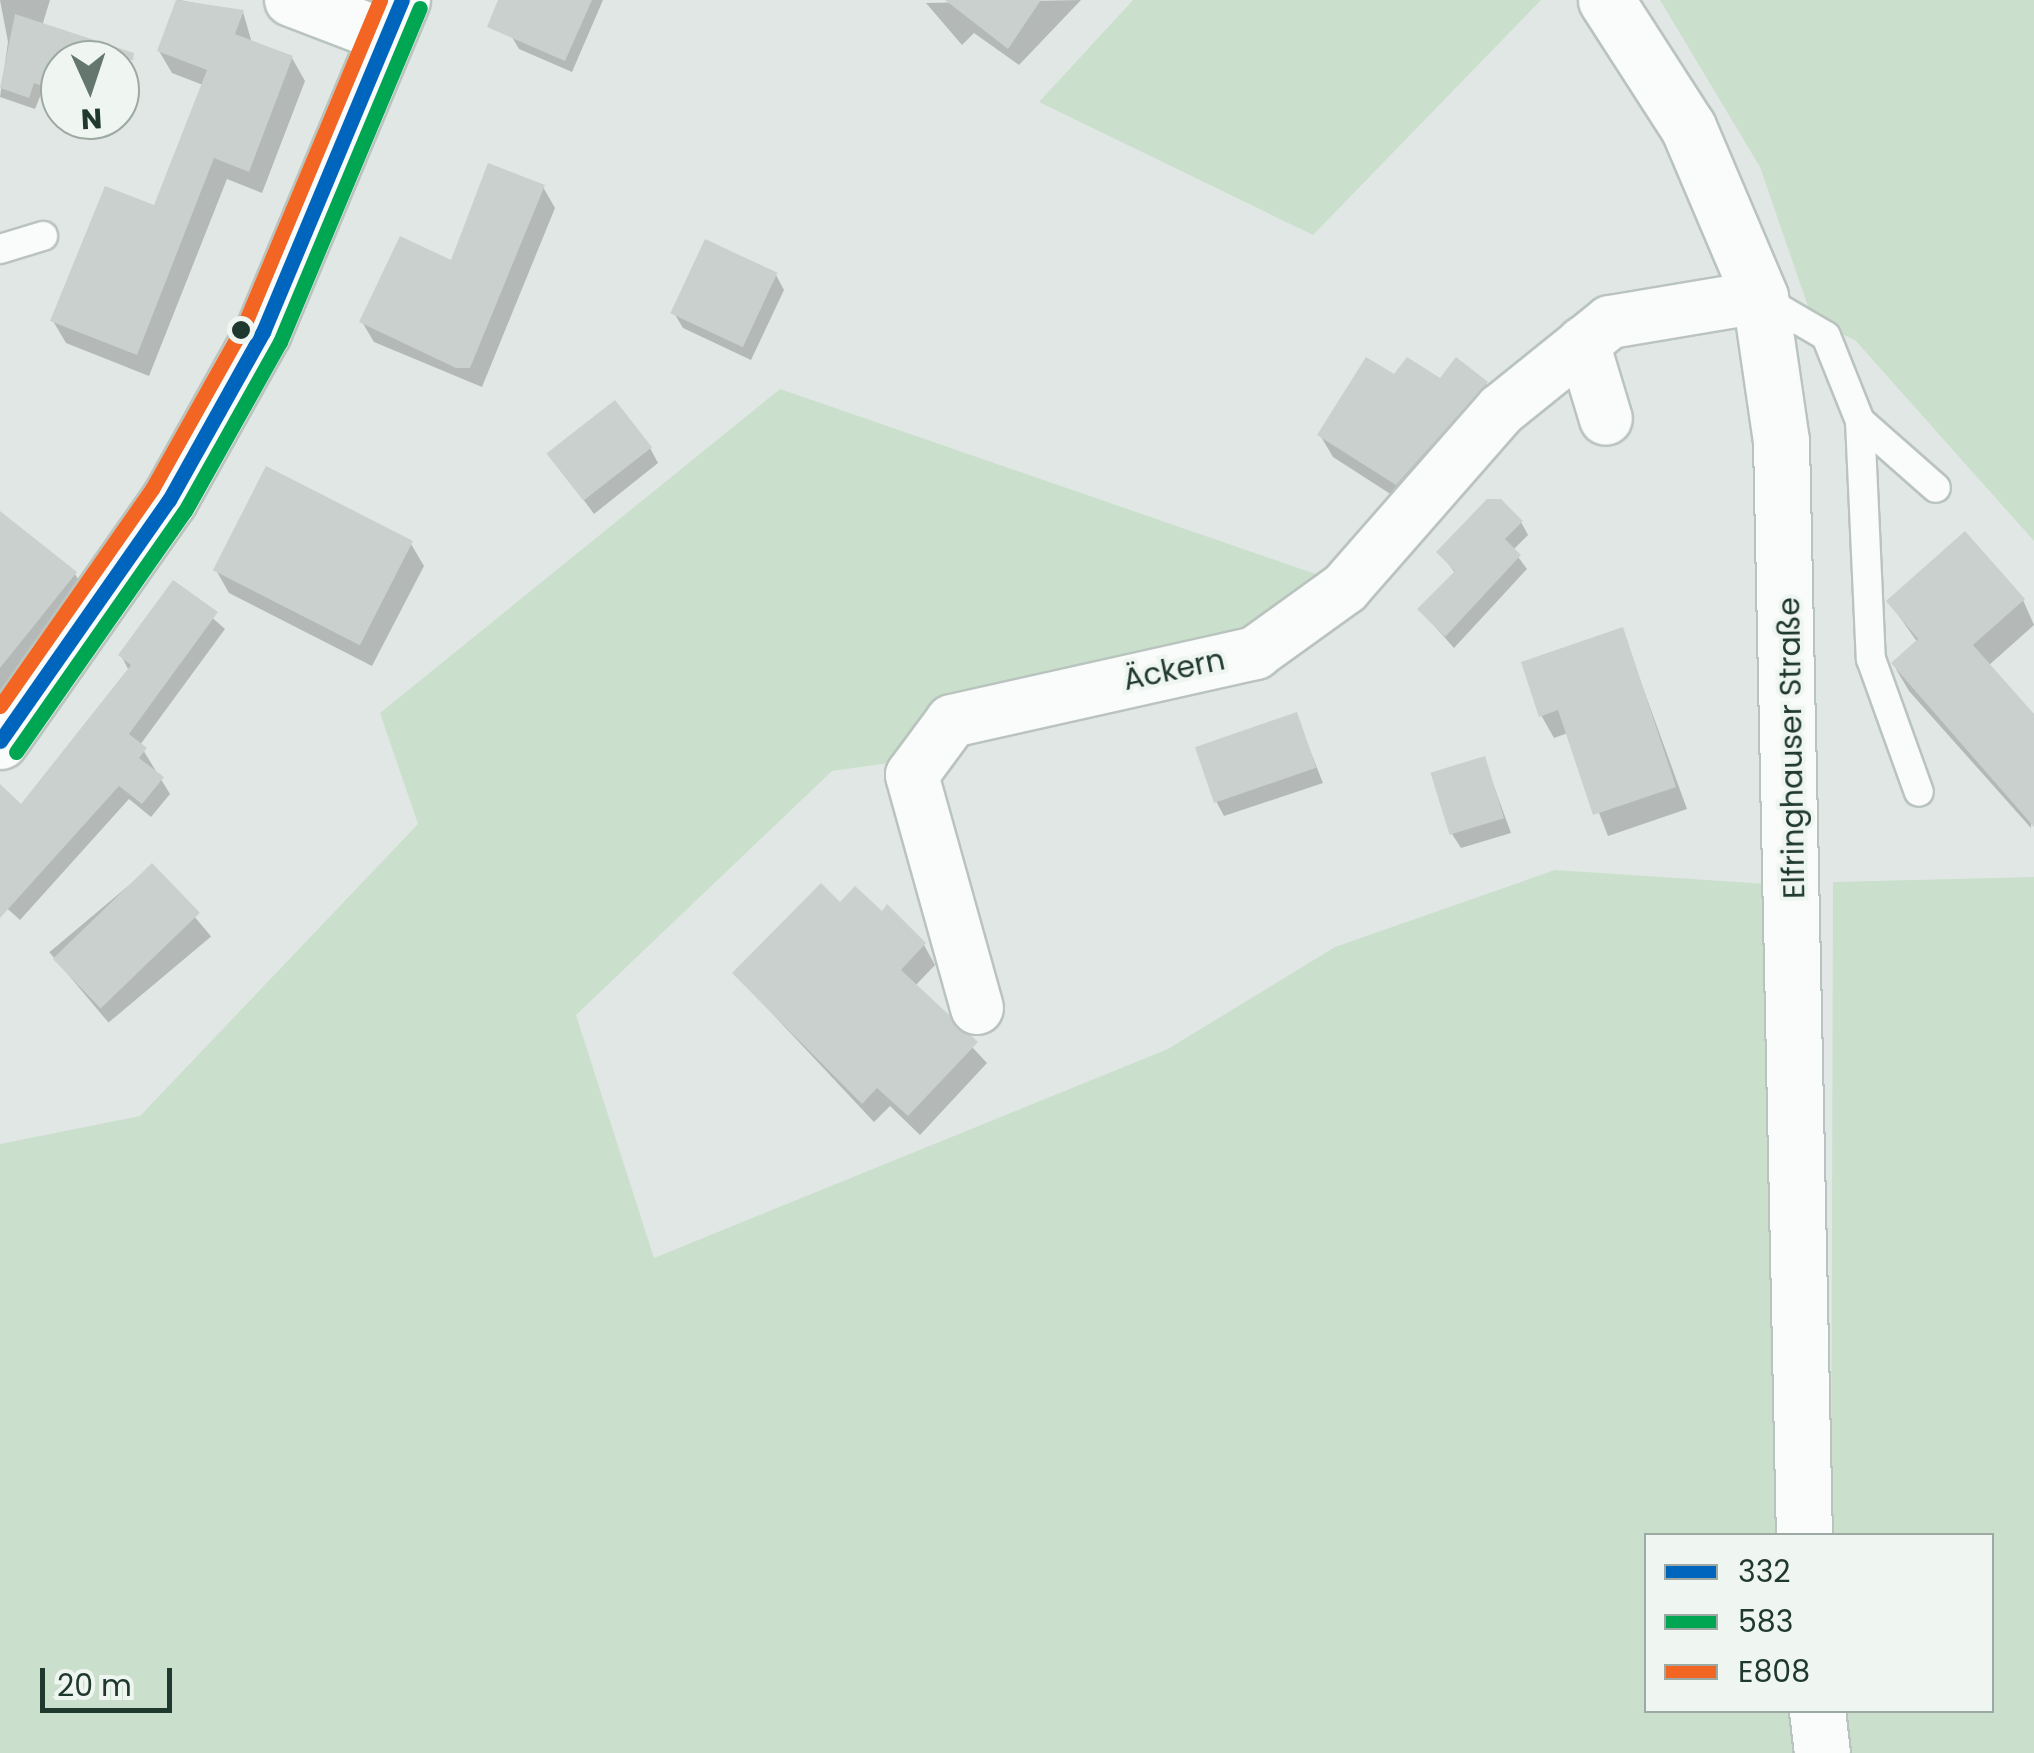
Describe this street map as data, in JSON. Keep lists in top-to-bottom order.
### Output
{
  "streets": {
    "street": ["Äckern", "Elfringhauser Straße"]
  },
  "crossings": [
    ["Äckern", "Elfringhauser Straße"]
  ],
  "lines": ["transit line 332", "transit line E808", "transit line 583"],
  "legend": ["332", "583", "E808"],
  "scale_bar": "20 m",
  "north": "bottom"
}
